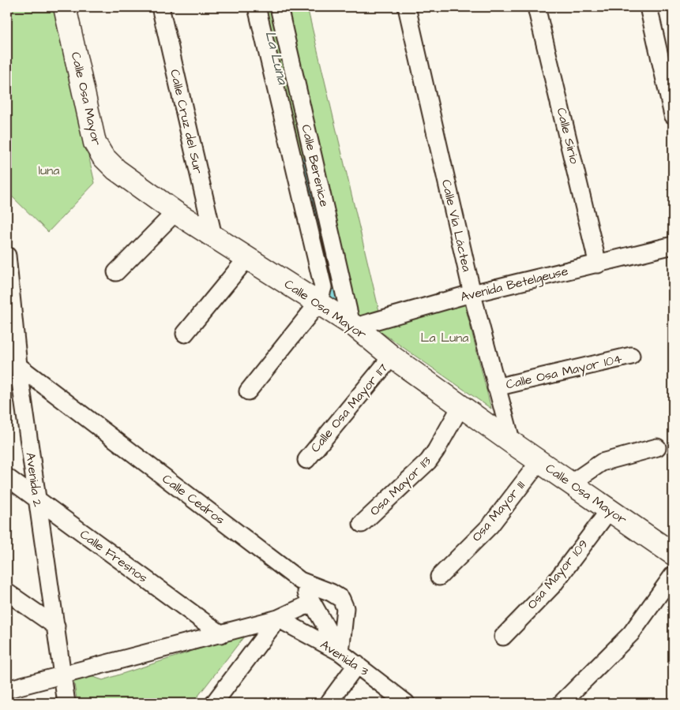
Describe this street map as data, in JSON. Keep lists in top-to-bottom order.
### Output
{
  "streets": {
    "street": [
      "Calle Osa Mayor",
      "Calle Cruz del Sur",
      "Calle Sirio",
      "Calle Berenice",
      "Calle Vía Láctea",
      "Avenida Betelgeuse",
      "Calle Osa Mayor 104",
      "Calle Osa Mayor 117",
      "Avenida 2",
      "Osa Mayor 113",
      "Calle Cedros",
      "Osa Mayor 111",
      "Calle Fresnos",
      "Osa Mayor 109",
      "Avenida 3"
    ]
  },
  "crossings": [
    ["Calle Osa Mayor", "Calle Cruz del Sur"],
    ["Calle Osa Mayor", "Calle Berenice"],
    ["Calle Osa Mayor", "Calle Vía Láctea"],
    ["Calle Osa Mayor", "Avenida Betelgeuse"],
    ["Calle Osa Mayor", "Calle Osa Mayor 117"],
    ["Calle Osa Mayor", "Osa Mayor 113"],
    ["Calle Osa Mayor", "Osa Mayor 111"],
    ["Calle Osa Mayor", "Osa Mayor 109"],
    ["Calle Sirio", "Avenida Betelgeuse"],
    ["Calle Berenice", "Avenida Betelgeuse"],
    ["Calle Vía Láctea", "Avenida Betelgeuse"],
    ["Calle Vía Láctea", "Calle Osa Mayor 104"],
    ["Avenida 2", "Calle Cedros"],
    ["Avenida 2", "Calle Fresnos"],
    ["Calle Cedros", "Avenida 3"]
  ],
  "water": ["La Luna"],
  "parks": ["luna", "La Luna"]
}
